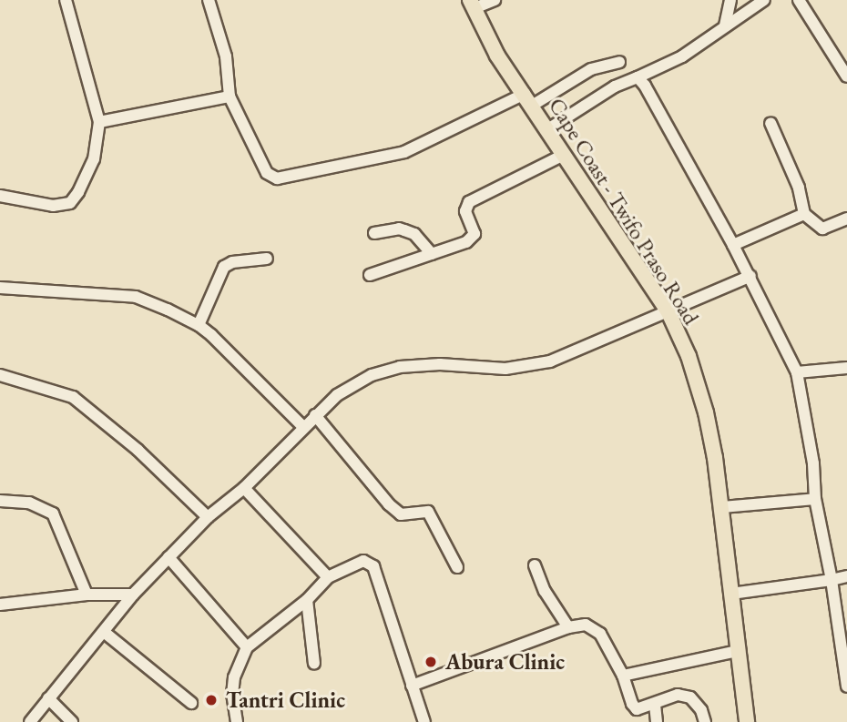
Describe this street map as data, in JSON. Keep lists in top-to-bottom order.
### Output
{
  "streets": {
    "main road": ["Cape Coast - Twifo Praso Road"]
  },
  "places": ["Abura Clinic", "Tantri Clinic"]
}
